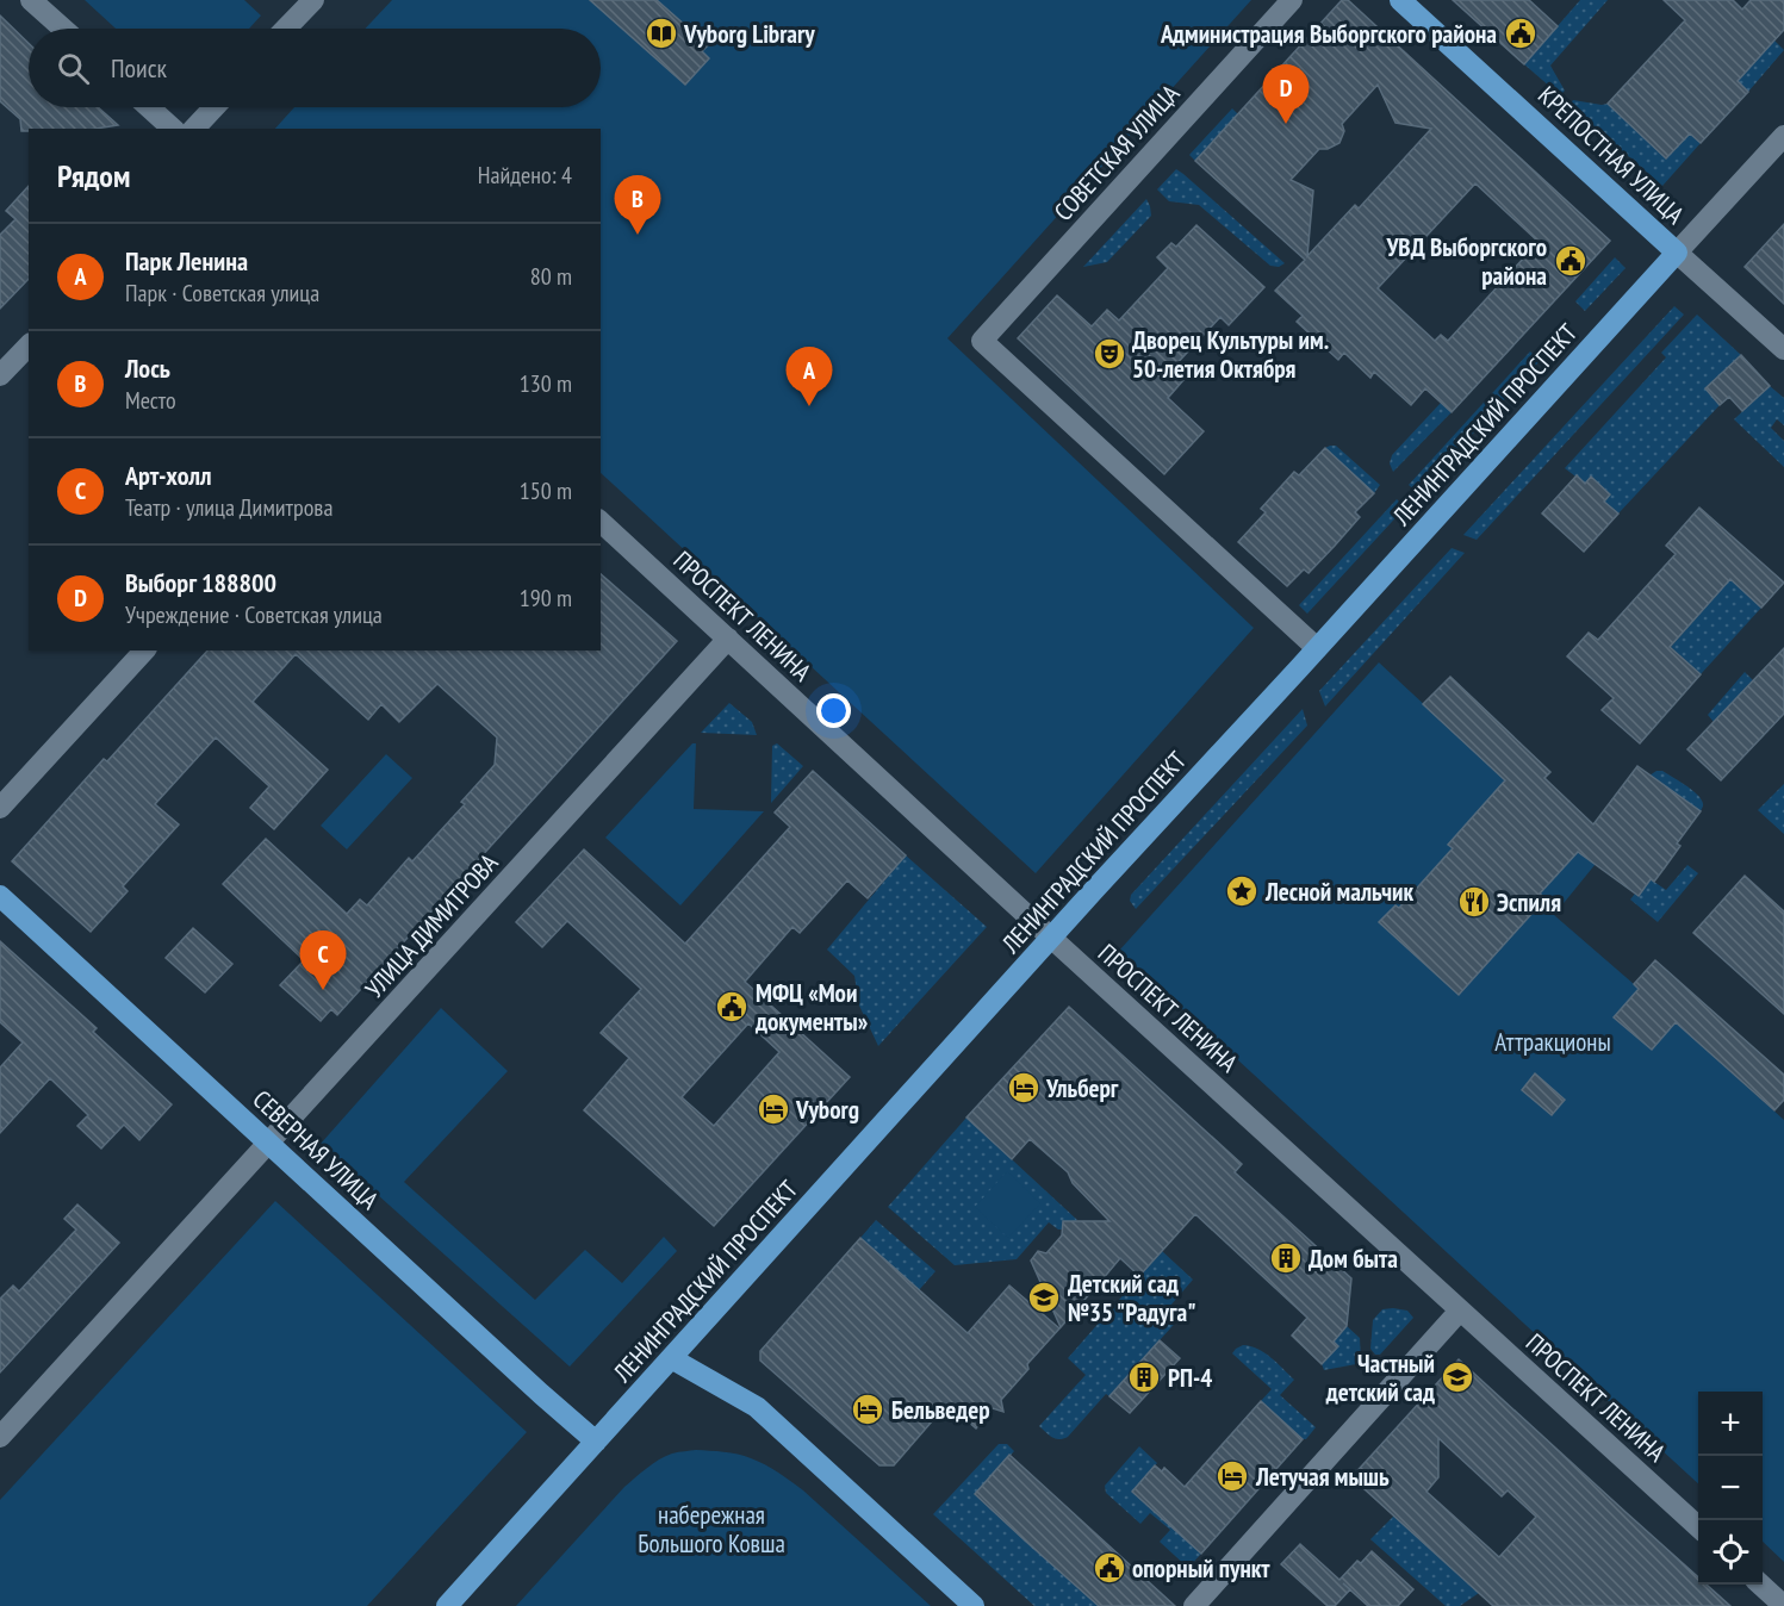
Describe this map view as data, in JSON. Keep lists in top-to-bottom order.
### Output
{
  "streets": {
    "main road": ["КРЕПОСТНАЯ УЛИЦА", "ЛЕНИНГРАДСКИЙ ПРОСПЕКТ", "СЕВЕРНАЯ УЛИЦА"],
    "street": ["СОВЕТСКАЯ УЛИЦА", "ПРОСПЕКТ ЛЕНИНА", "УЛИЦА ДИМИТРОВА"]
  },
  "crossings": [
    ["СОВЕТСКАЯ УЛИЦА", "ЛЕНИНГРАДСКИЙ ПРОСПЕКТ"],
    ["КРЕПОСТНАЯ УЛИЦА", "ЛЕНИНГРАДСКИЙ ПРОСПЕКТ"],
    ["ЛЕНИНГРАДСКИЙ ПРОСПЕКТ", "ПРОСПЕКТ ЛЕНИНА"],
    ["ЛЕНИНГРАДСКИЙ ПРОСПЕКТ", "СЕВЕРНАЯ УЛИЦА"],
    ["ПРОСПЕКТ ЛЕНИНА", "УЛИЦА ДИМИТРОВА"],
    ["УЛИЦА ДИМИТРОВА", "СЕВЕРНАЯ УЛИЦА"]
  ],
  "parks": ["Аттракционы", "набережная Большого Ковша"],
  "places": {
    "library": ["Vyborg Library"],
    "public building": [
      "Администрация Выборгского района",
      "УВД Выборгского района",
      "МФЦ «Мои документы»",
      "опорный пункт"
    ],
    "theatre": ["Дворец Культуры им. 50-летия Октября"],
    "place": ["Лесной мальчик"],
    "restaurant": ["Эспиля"],
    "hotel": [
      "Ульберг",
      "Vyborg",
      "Бельведер",
      "Летучая мышь"
    ],
    "building": ["Дом быта", "РП-4"],
    "school or university": ["Детский сад №35 \"Радуга\"", "Частный детский сад"]
  },
  "page": {
    "search": "Поиск",
    "pins": [
      "D",
      "B",
      "A",
      "C"
    ],
    "heading": ["Рядом", "Найдено: 4"],
    "list": [
      {
        "mark": "A",
        "name": "Парк Ленина",
        "note": "Парк · Советская улица",
        "value": "80 m"
      },
      {
        "mark": "B",
        "name": "Лось",
        "note": "Место",
        "value": "130 m"
      },
      {
        "mark": "C",
        "name": "Арт-холл",
        "note": "Театр · улица Димитрова",
        "value": "150 m"
      },
      {
        "mark": "D",
        "name": "Выборг 188800",
        "note": "Учреждение · Советская улица",
        "value": "190 m"
      }
    ],
    "map_buttons": ["+", "−"]
  }
}
